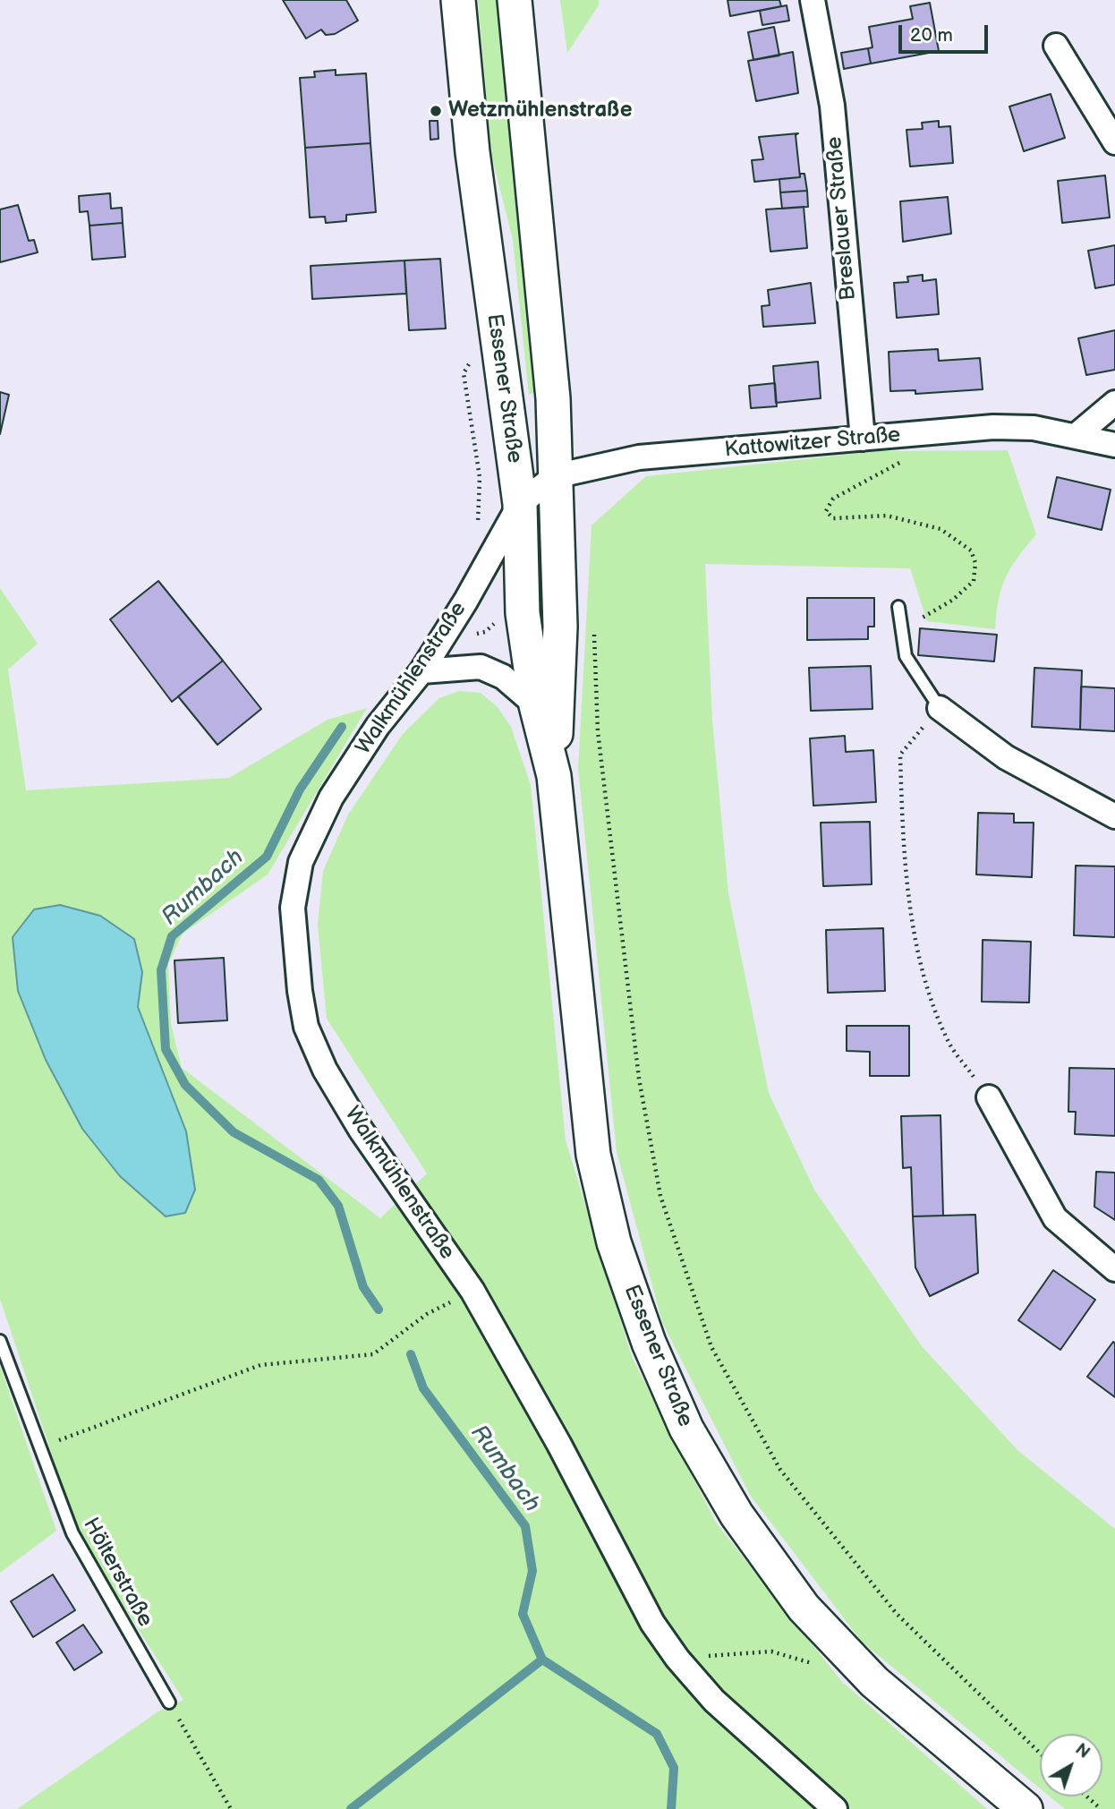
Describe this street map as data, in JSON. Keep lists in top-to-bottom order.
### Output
{
  "streets": {
    "main road": ["Essener Straße"],
    "street": ["Breslauer Straße", "Kattowitzer Straße", "Walkmühlenstraße"],
    "lane": ["Hölterstraße"]
  },
  "crossings": [
    ["Breslauer Straße", "Kattowitzer Straße"],
    ["Essener Straße", "Kattowitzer Straße"],
    ["Essener Straße", "Walkmühlenstraße"],
    ["Kattowitzer Straße", "Walkmühlenstraße"]
  ],
  "water": ["Rumbach"],
  "places": ["Wetzmühlenstraße"],
  "scale_bar": "20 m",
  "north": "top right"
}
